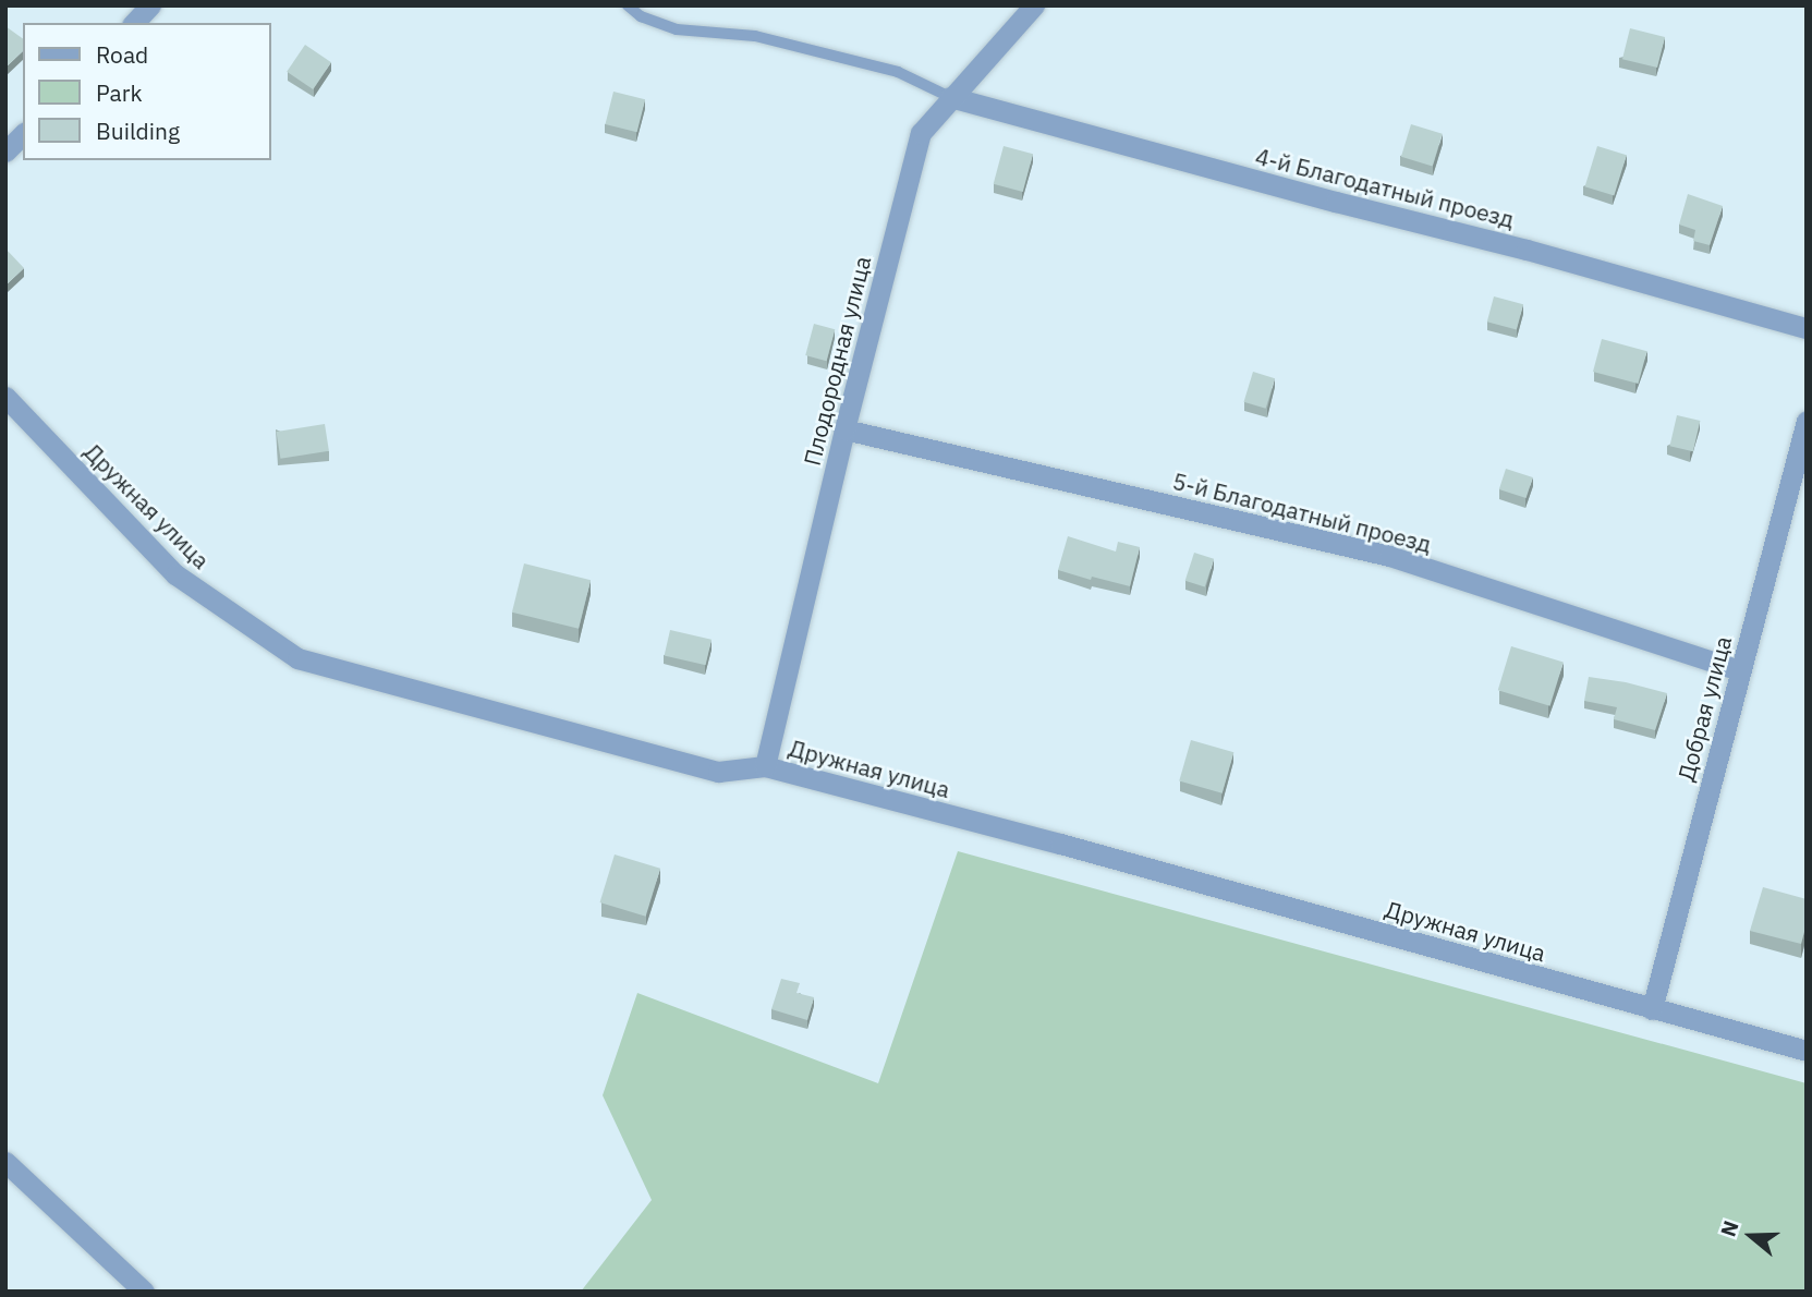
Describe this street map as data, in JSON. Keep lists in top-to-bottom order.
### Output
{
  "streets": {
    "street": [
      "4-й Благодатный проезд",
      "Плодородная улица",
      "Дружная улица",
      "5-й Благодатный проезд",
      "Добрая улица"
    ]
  },
  "crossings": [
    ["4-й Благодатный проезд", "Плодородная улица"],
    ["Плодородная улица", "Дружная улица"],
    ["Плодородная улица", "5-й Благодатный проезд"],
    ["Дружная улица", "Добрая улица"],
    ["5-й Благодатный проезд", "Добрая улица"]
  ],
  "legend": ["Road", "Park", "Building"],
  "north": "left"
}
